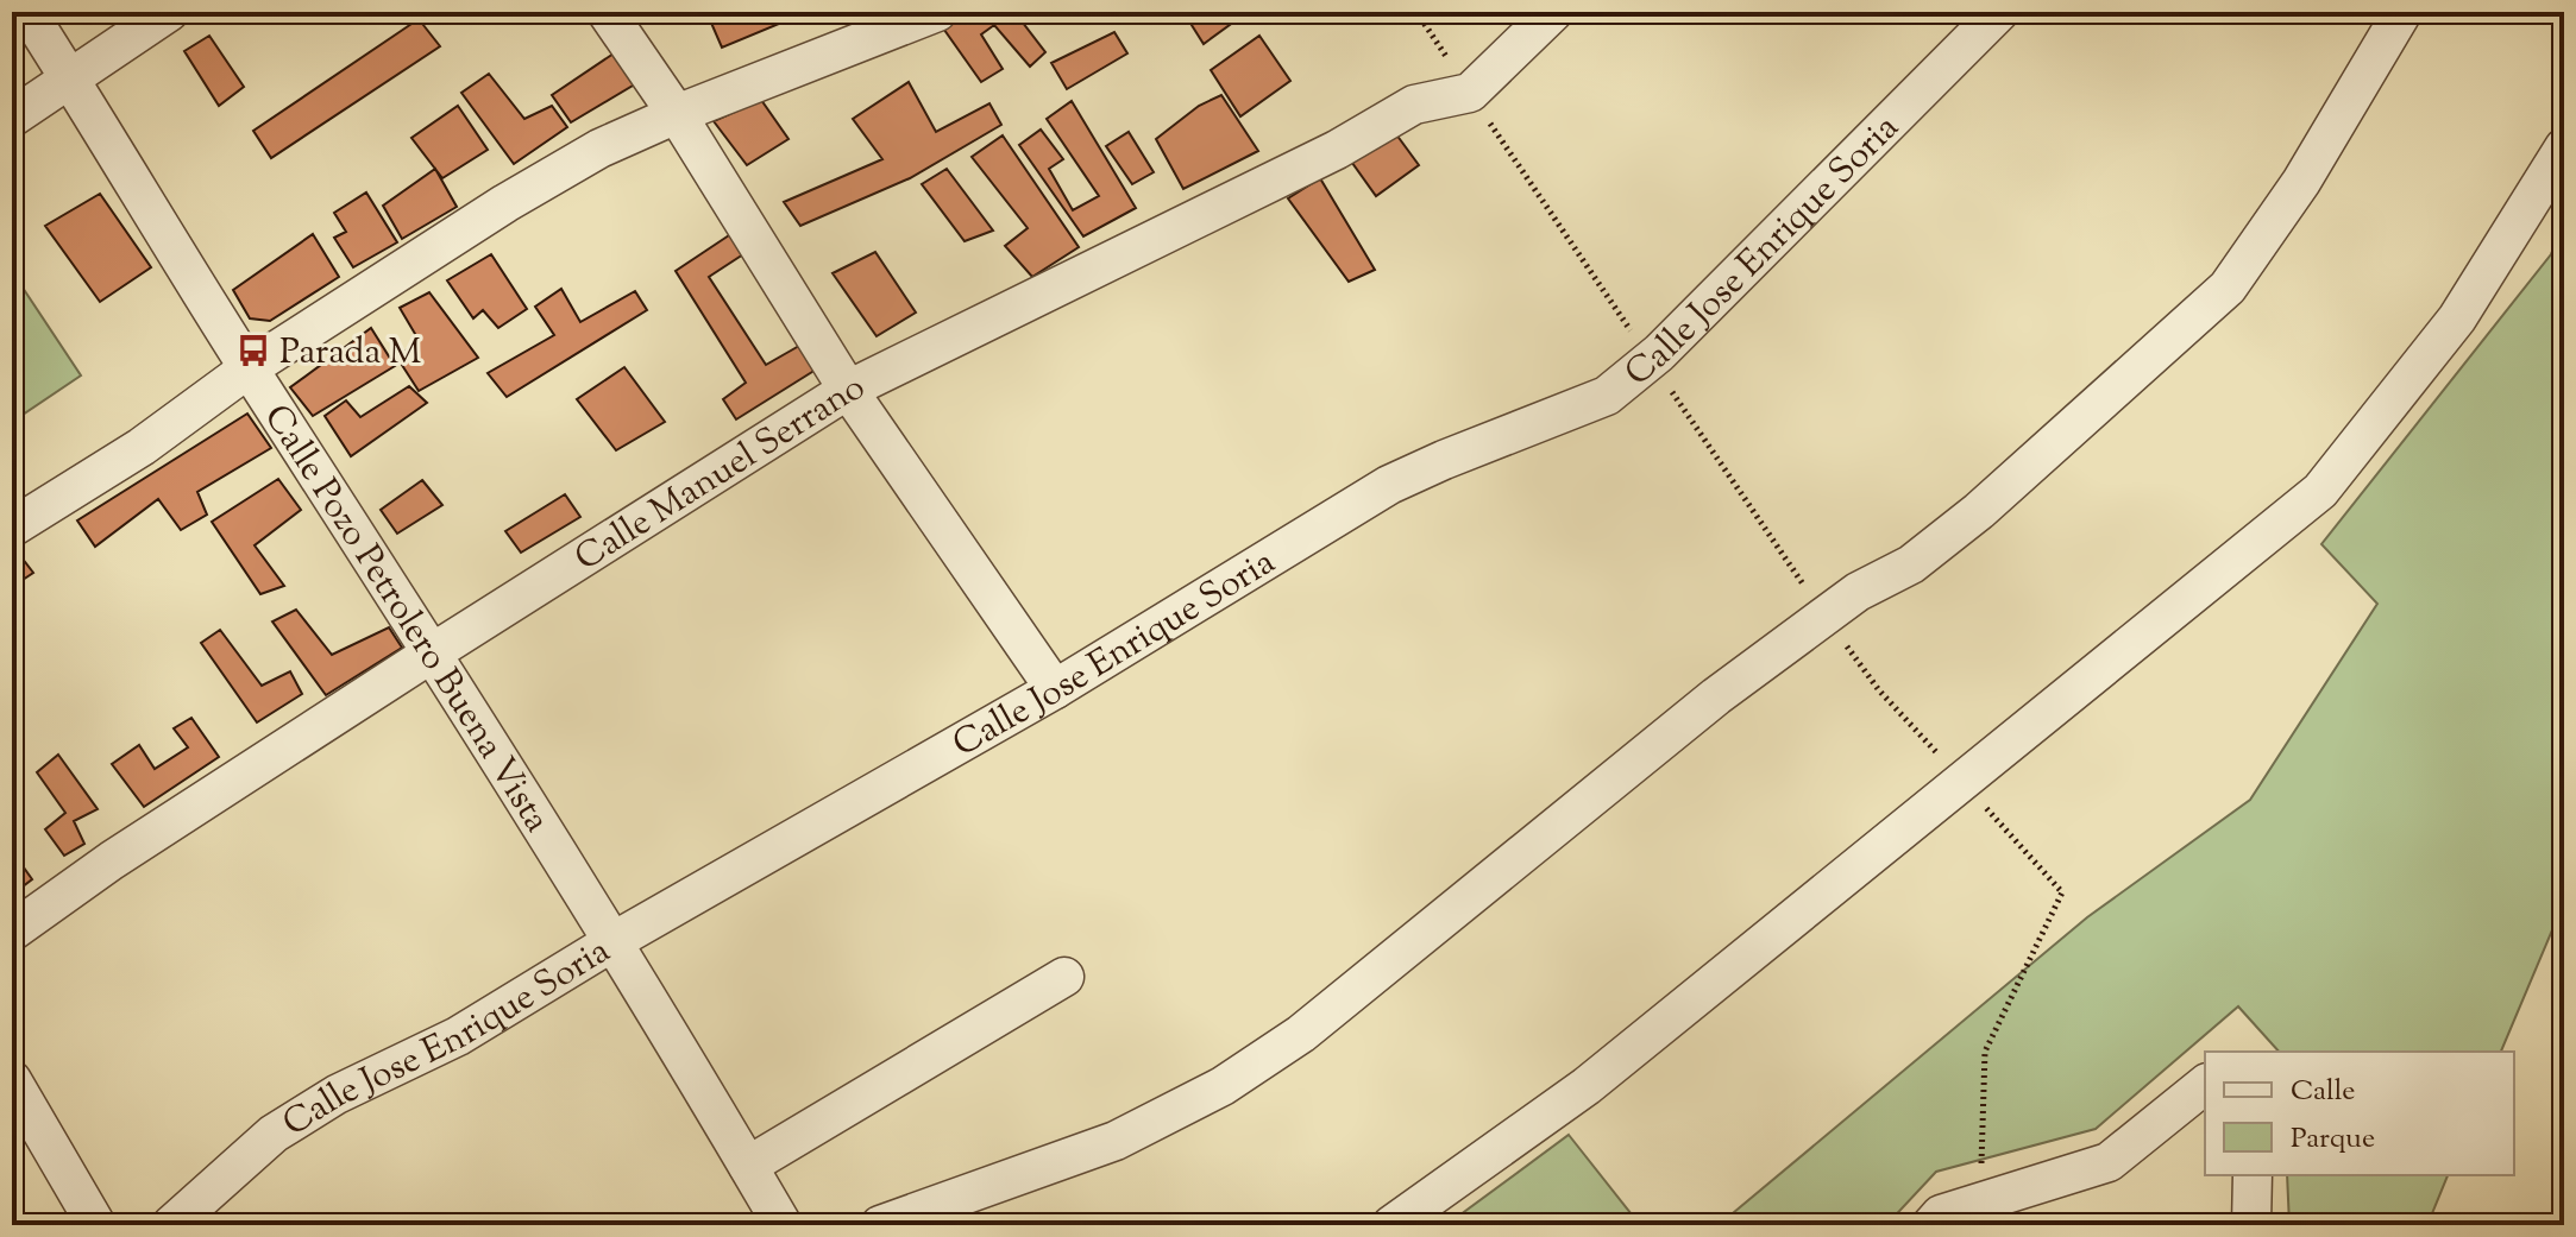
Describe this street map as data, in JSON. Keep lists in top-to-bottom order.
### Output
{
  "streets": {
    "street": ["Calle Jose Enrique Soria", "Calle Manuel Serrano", "Calle Pozo Petrolero Buena Vista"]
  },
  "crossings": [
    ["Calle Jose Enrique Soria", "Calle Pozo Petrolero Buena Vista"],
    ["Calle Manuel Serrano", "Calle Pozo Petrolero Buena Vista"]
  ],
  "places": {
    "bus stop": ["Parada M"]
  },
  "legend": ["Calle", "Parque"]
}
